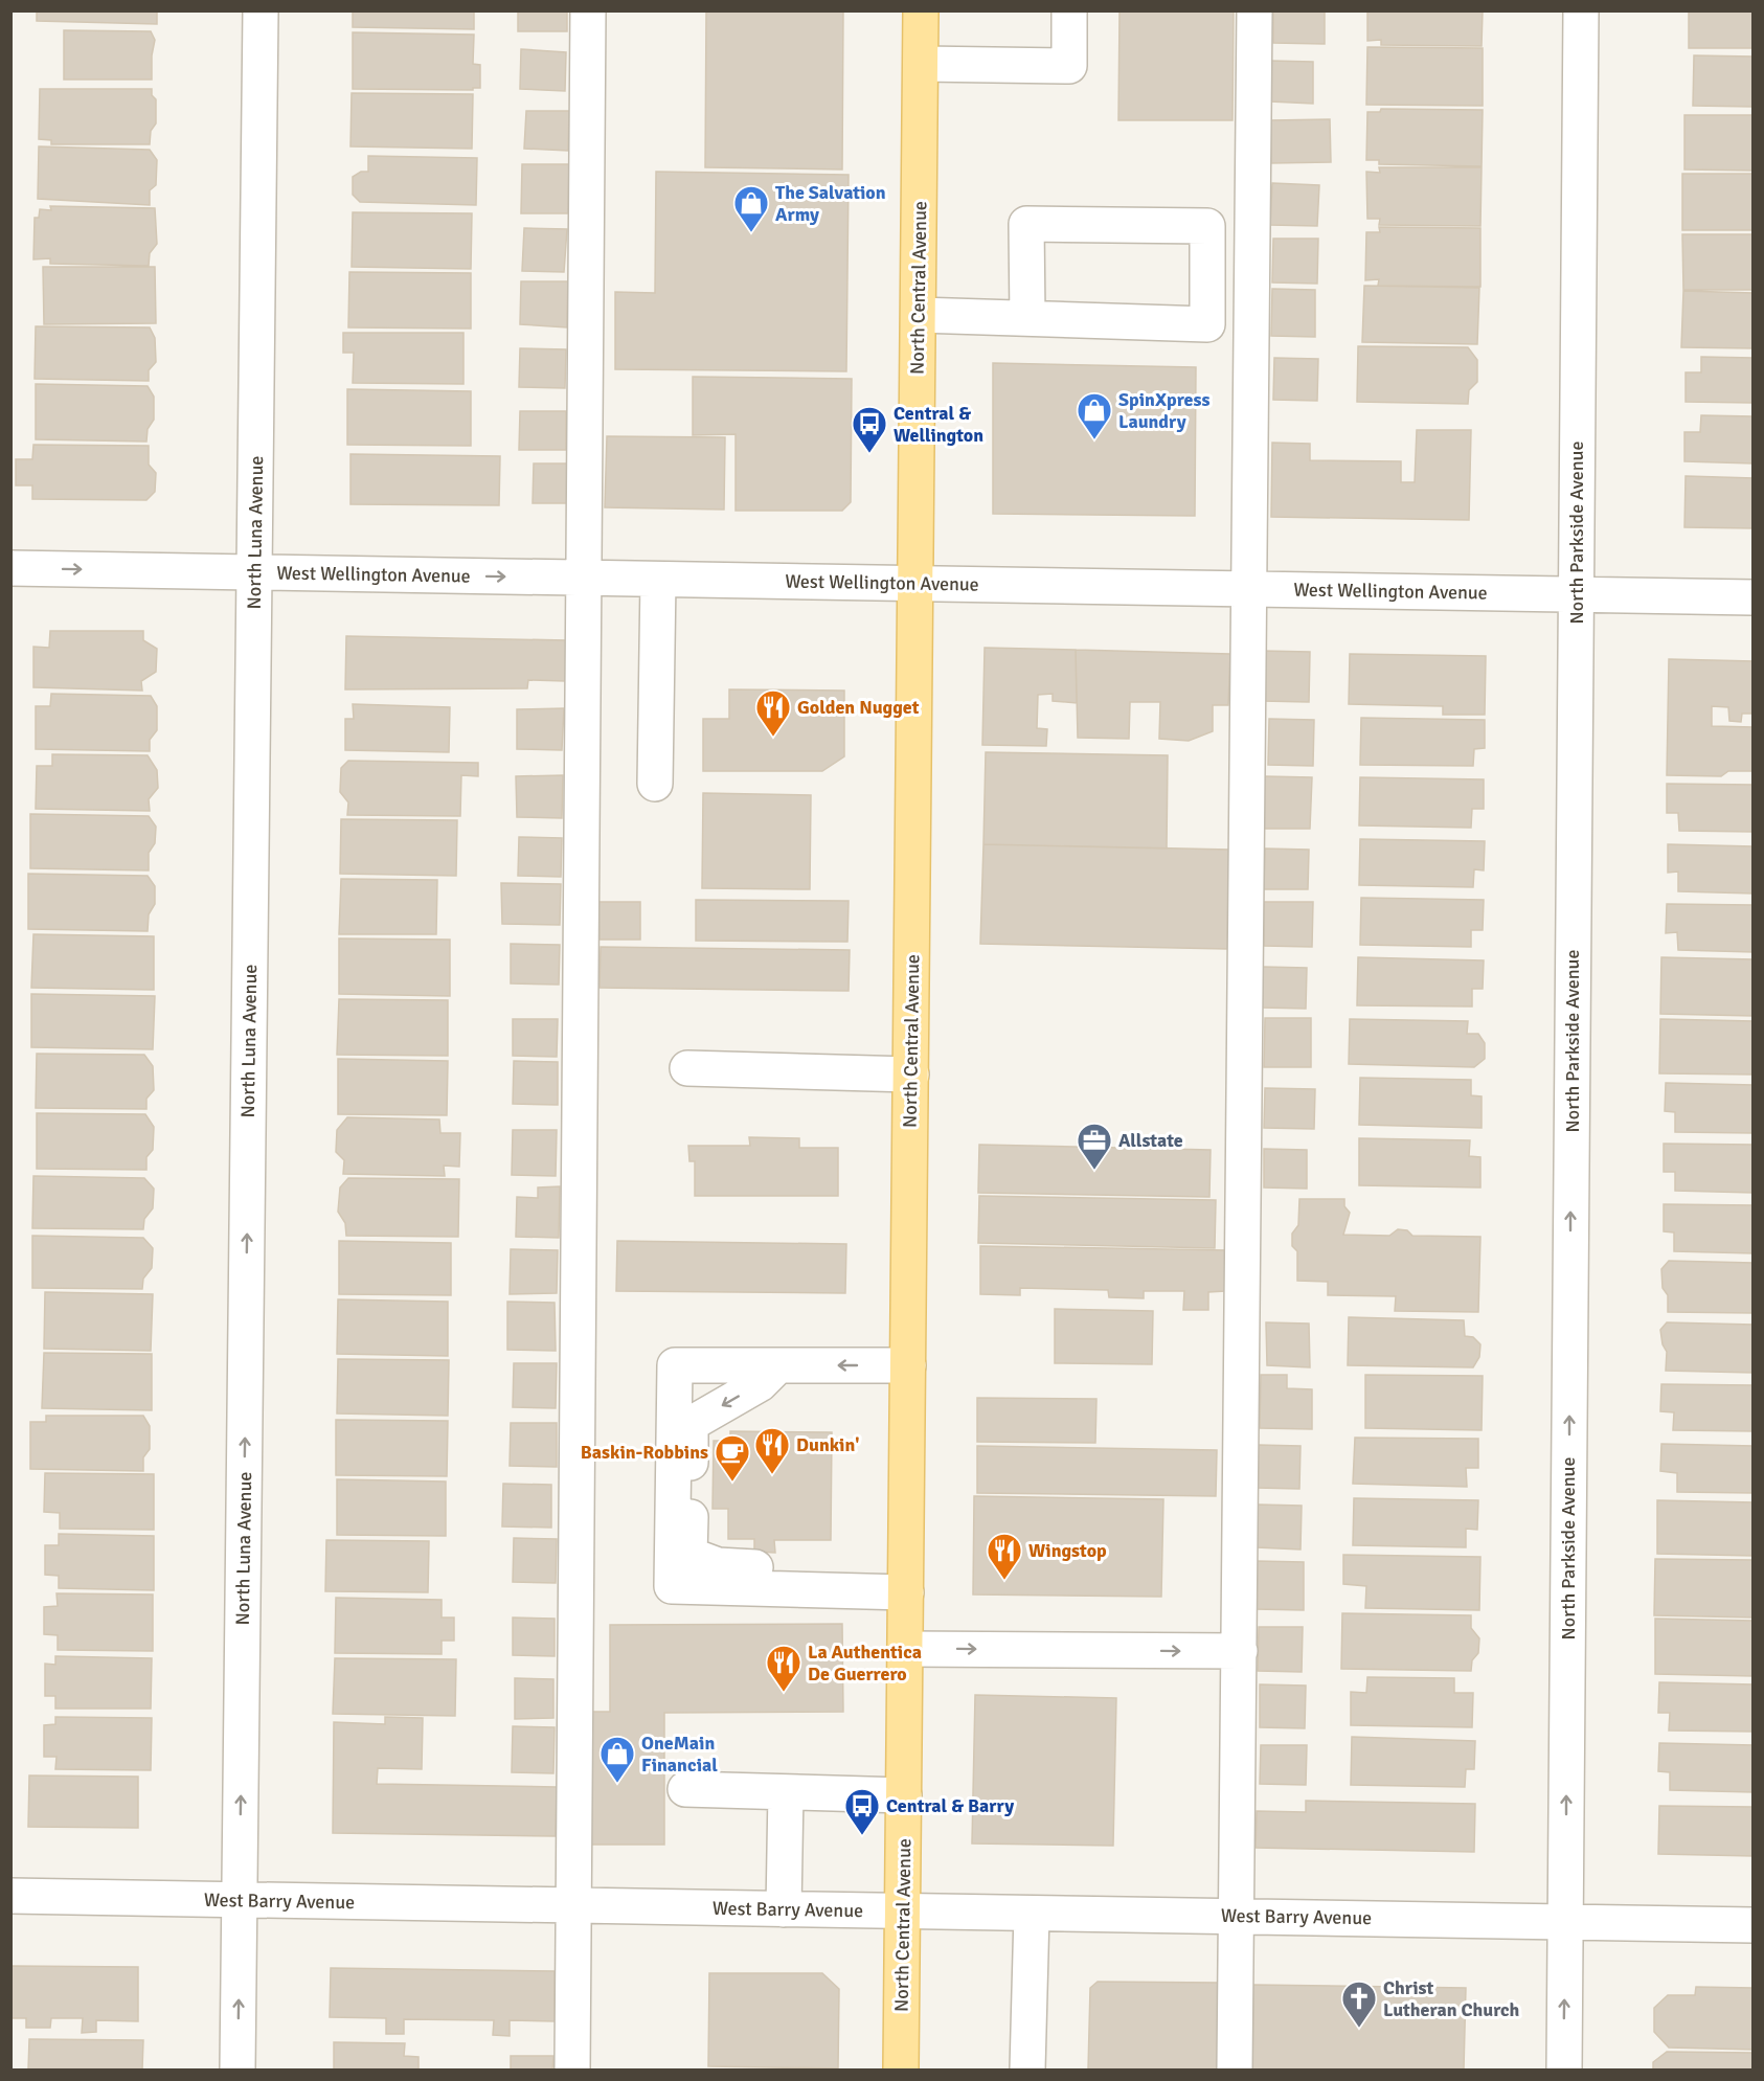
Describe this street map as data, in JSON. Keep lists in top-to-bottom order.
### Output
{
  "streets": {
    "main road": ["North Central Avenue"],
    "street": [
      "North Luna Avenue",
      "North Parkside Avenue",
      "West Wellington Avenue",
      "West Barry Avenue"
    ]
  },
  "crossings": [
    ["North Central Avenue", "West Wellington Avenue"],
    ["North Central Avenue", "West Barry Avenue"],
    ["North Luna Avenue", "West Wellington Avenue"],
    ["North Luna Avenue", "West Barry Avenue"],
    ["North Parkside Avenue", "West Wellington Avenue"],
    ["North Parkside Avenue", "West Barry Avenue"]
  ],
  "one_way": ["North Luna Avenue", "North Parkside Avenue"],
  "places": {
    "shop": ["The Salvation Army", "SpinXpress Laundry", "OneMain Financial"],
    "bus stop": ["Central & Wellington", "Central & Barry"],
    "restaurant": [
      "Golden Nugget",
      "Dunkin'",
      "Wingstop",
      "La Authentica De Guerrero"
    ],
    "office": ["Allstate"],
    "cafe": ["Baskin-Robbins"],
    "church": ["Christ Lutheran Church"]
  }
}
